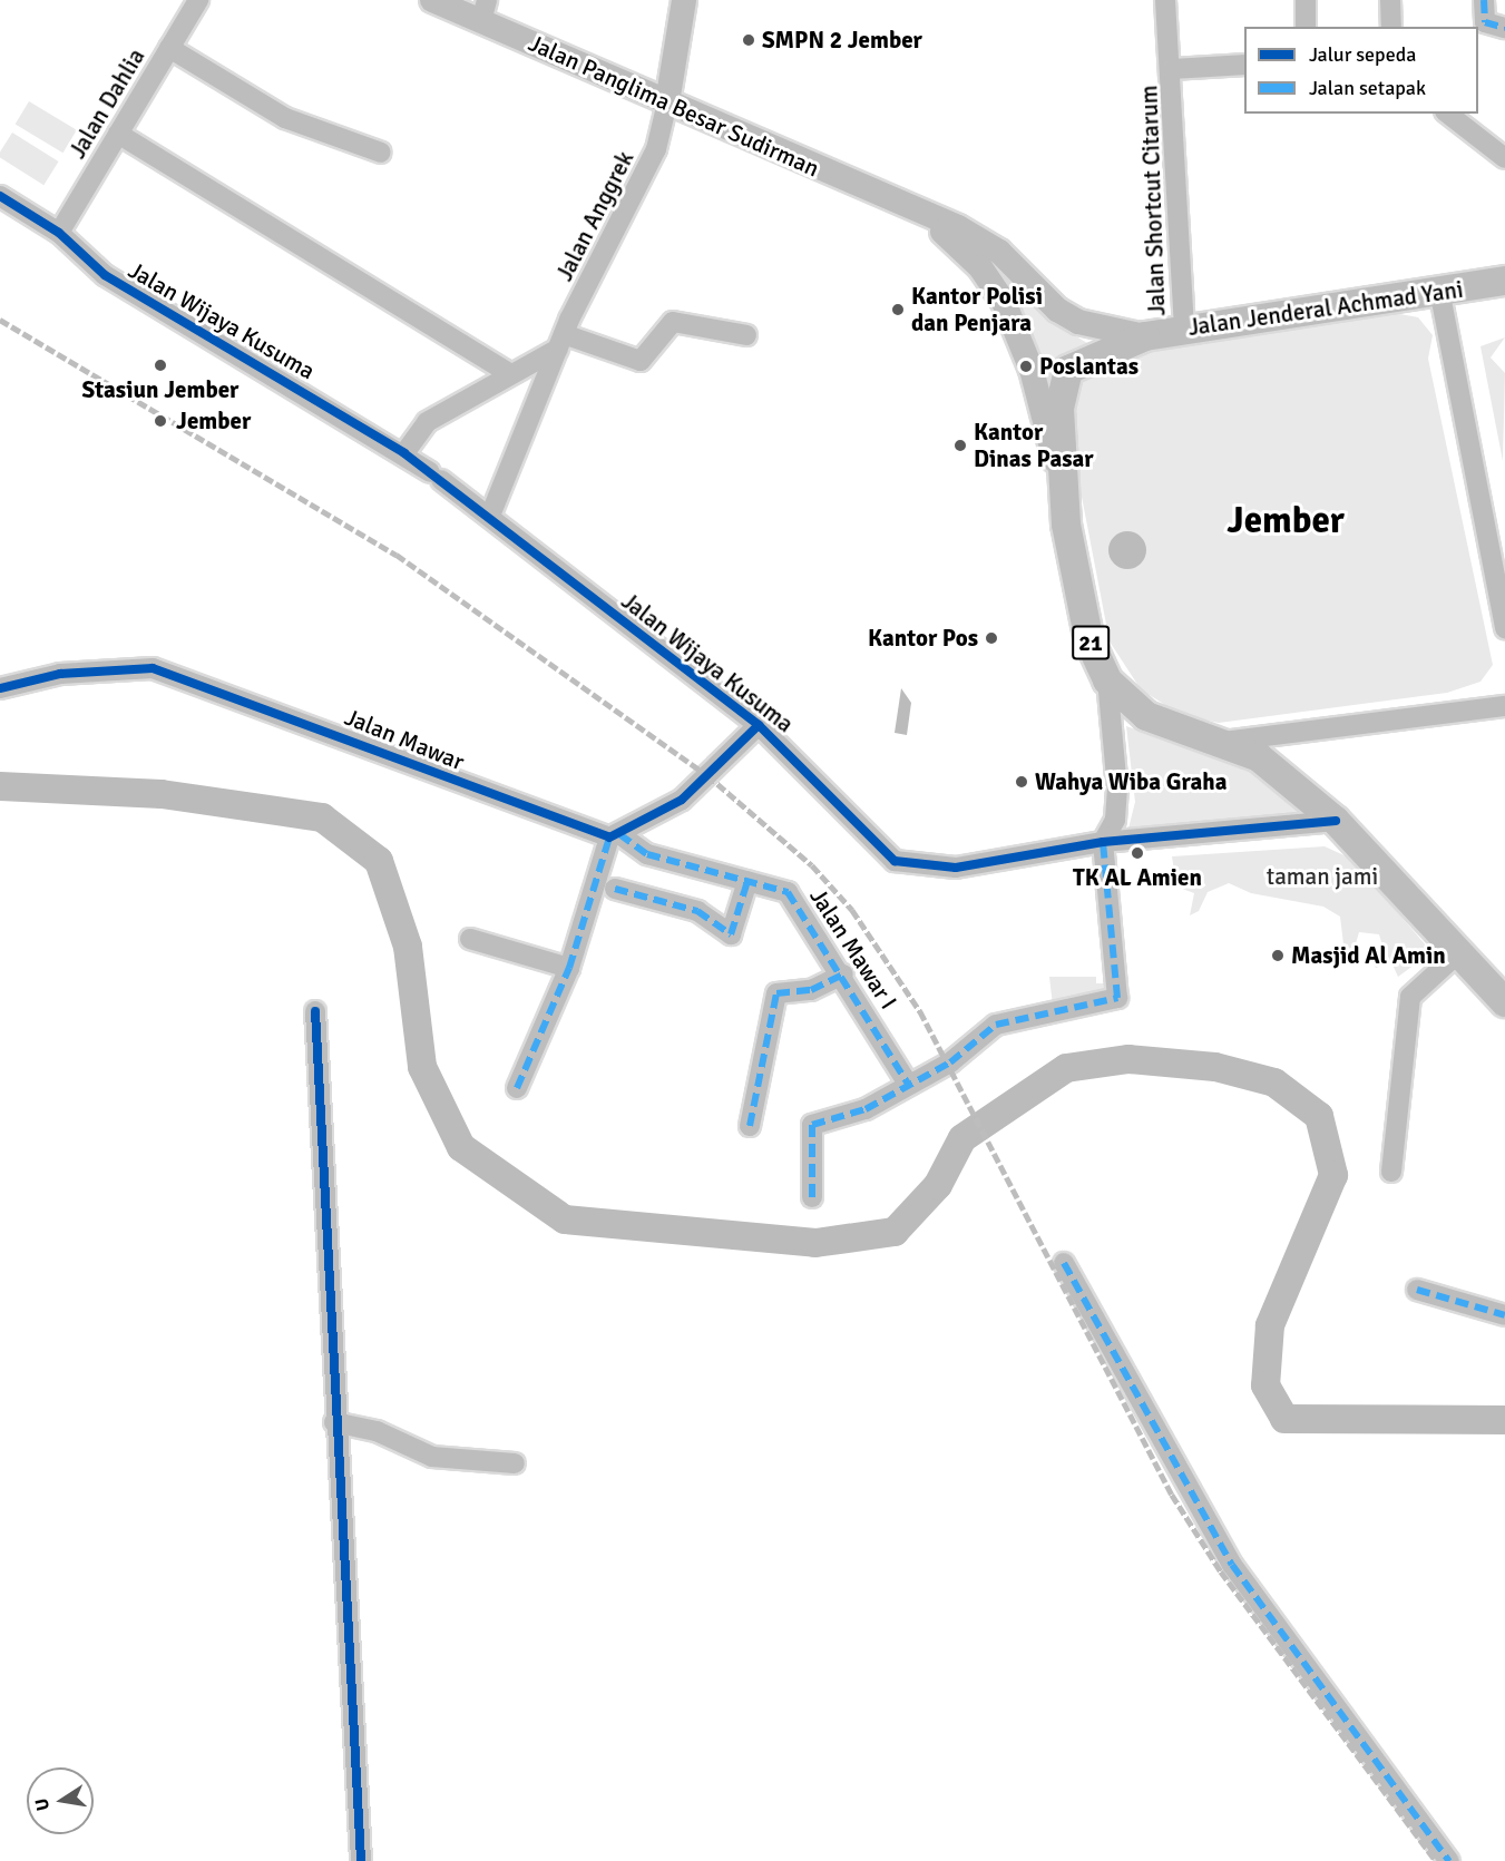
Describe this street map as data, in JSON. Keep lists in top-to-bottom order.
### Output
{
  "streets": {
    "highway": ["Jalan Jenderal Achmad Yani", "21"],
    "main road": ["Jalan Panglima Besar Sudirman"],
    "street": [
      "Jalan Dahlia",
      "Jalan Shortcut Citarum",
      "Jalan Anggrek",
      "Jalan Wijaya Kusuma",
      "Jalan Mawar",
      "Jalan Mawar I"
    ]
  },
  "crossings": [
    ["Jalan Dahlia", "Jalan Wijaya Kusuma"],
    ["Jalan Panglima Besar Sudirman", "Jalan Anggrek"],
    ["Jalan Panglima Besar Sudirman", "Jalan Jenderal Achmad Yani"],
    ["Jalan Panglima Besar Sudirman", "21"],
    ["Jalan Shortcut Citarum", "Jalan Jenderal Achmad Yani"],
    ["Jalan Anggrek", "Jalan Wijaya Kusuma"],
    ["Jalan Jenderal Achmad Yani", "21"],
    ["Jalan Wijaya Kusuma", "21"],
    ["Jalan Mawar", "Jalan Mawar I"]
  ],
  "districts": ["Jember"],
  "parks": ["taman jami"],
  "places": [
    "SMPN 2 Jember",
    "Kantor Polisi dan Penjara",
    "Stasiun Jember",
    "Poslantas",
    "Jember",
    "Kantor Dinas Pasar",
    "Kantor Pos",
    "Wahya Wiba Graha",
    "TK AL Amien",
    "Masjid Al Amin"
  ],
  "legend": ["Jalur sepeda", "Jalan setapak"],
  "north": "left"
}
